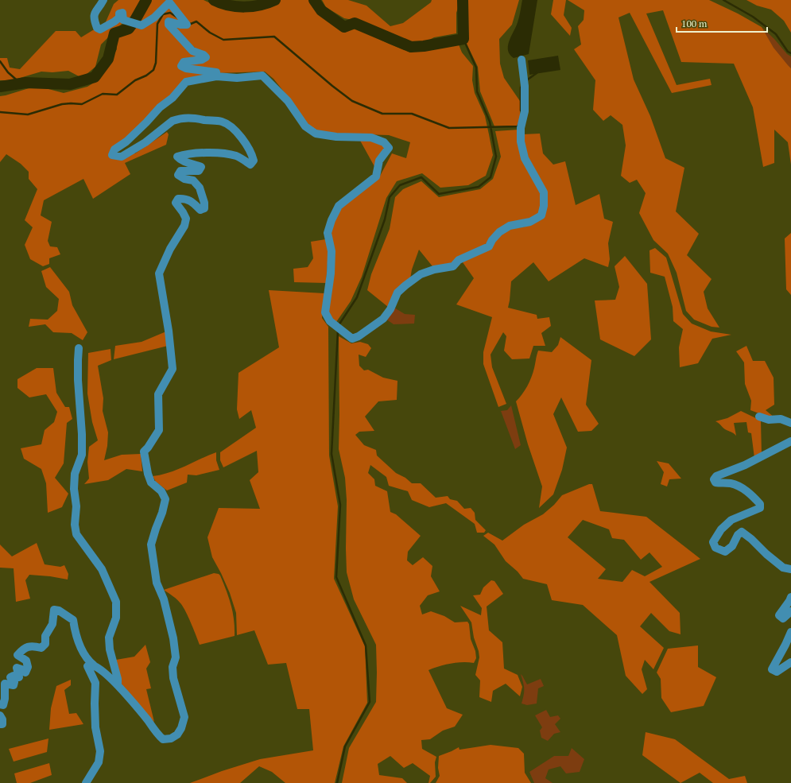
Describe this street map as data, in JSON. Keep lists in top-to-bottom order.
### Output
{
  "scale_bar": "100 m"
}
